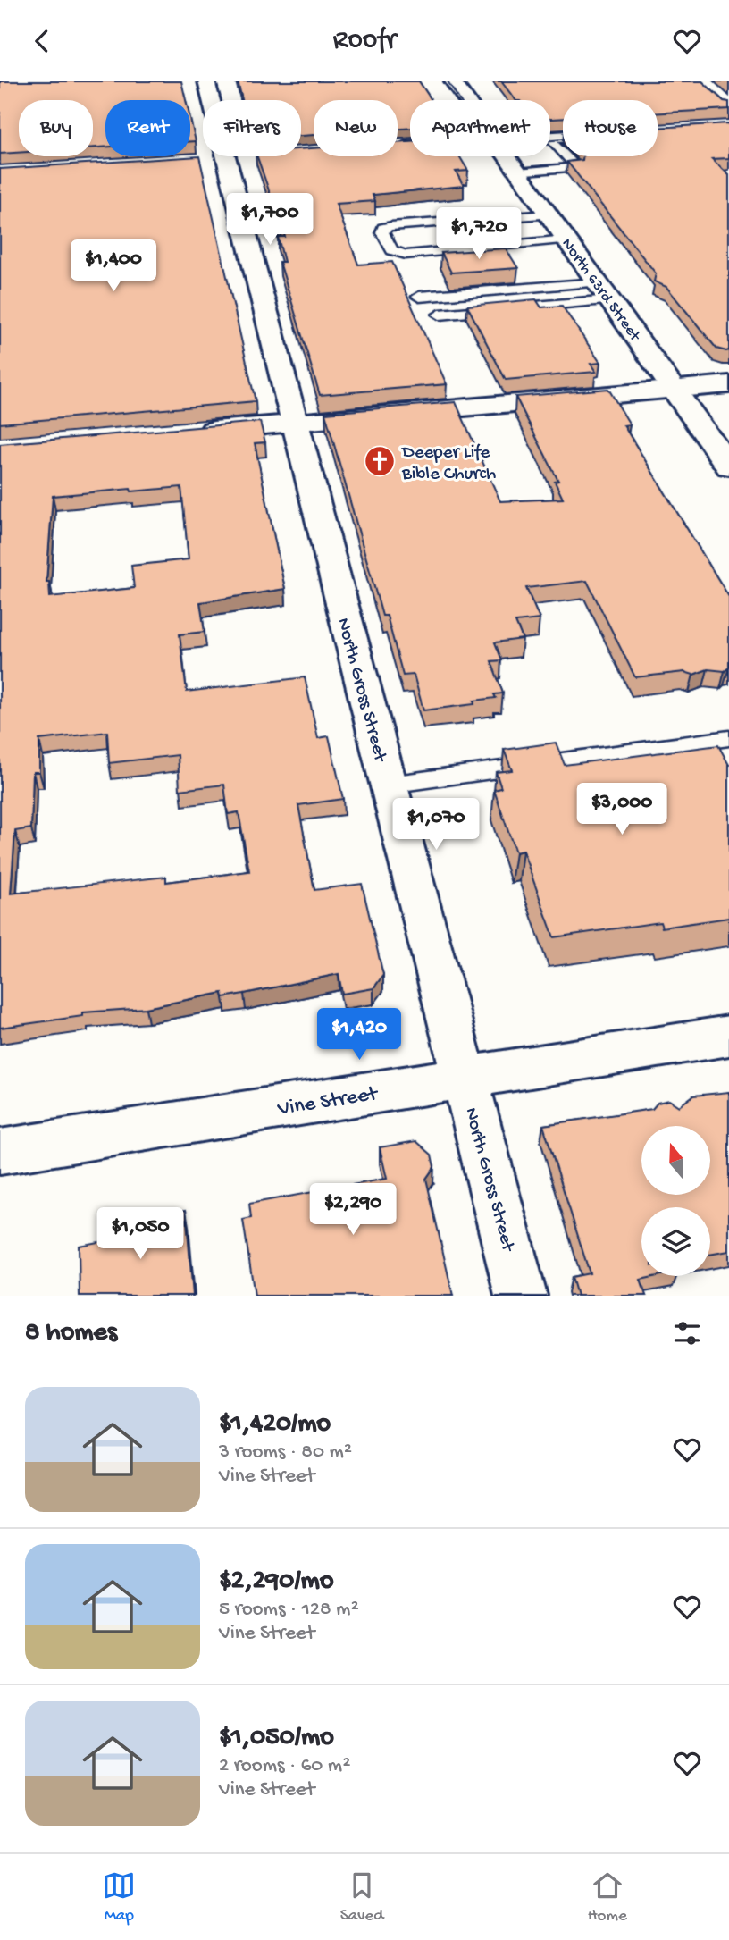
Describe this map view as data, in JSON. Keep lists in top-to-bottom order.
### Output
{
  "streets": {
    "street": ["North 63rd Street", "North Gross Street", "Vine Street"]
  },
  "crossings": [
    ["North Gross Street", "Vine Street"]
  ],
  "places": {
    "church": ["Deeper Life Bible Church"]
  },
  "north": "top",
  "page": {
    "header": "Roofr",
    "chip": [
      "Buy",
      "Rent",
      "Filters",
      "New",
      "Apartment",
      "House"
    ],
    "price": [
      "$1,700",
      "$1,720",
      "$1,400",
      "$3,000",
      "$1,070",
      "$1,420",
      "$2,290",
      "$1,050"
    ],
    "heading": "8 homes",
    "list": [
      {
        "name": "$1,420/mo",
        "note": "3 rooms · 80 m² · Vine Street"
      },
      {
        "name": "$2,290/mo",
        "note": "5 rooms · 128 m² · Vine Street"
      },
      {
        "name": "$1,050/mo",
        "note": "2 rooms · 60 m² · Vine Street"
      }
    ],
    "tabs": ["Map", "Saved", "Home"]
  }
}
